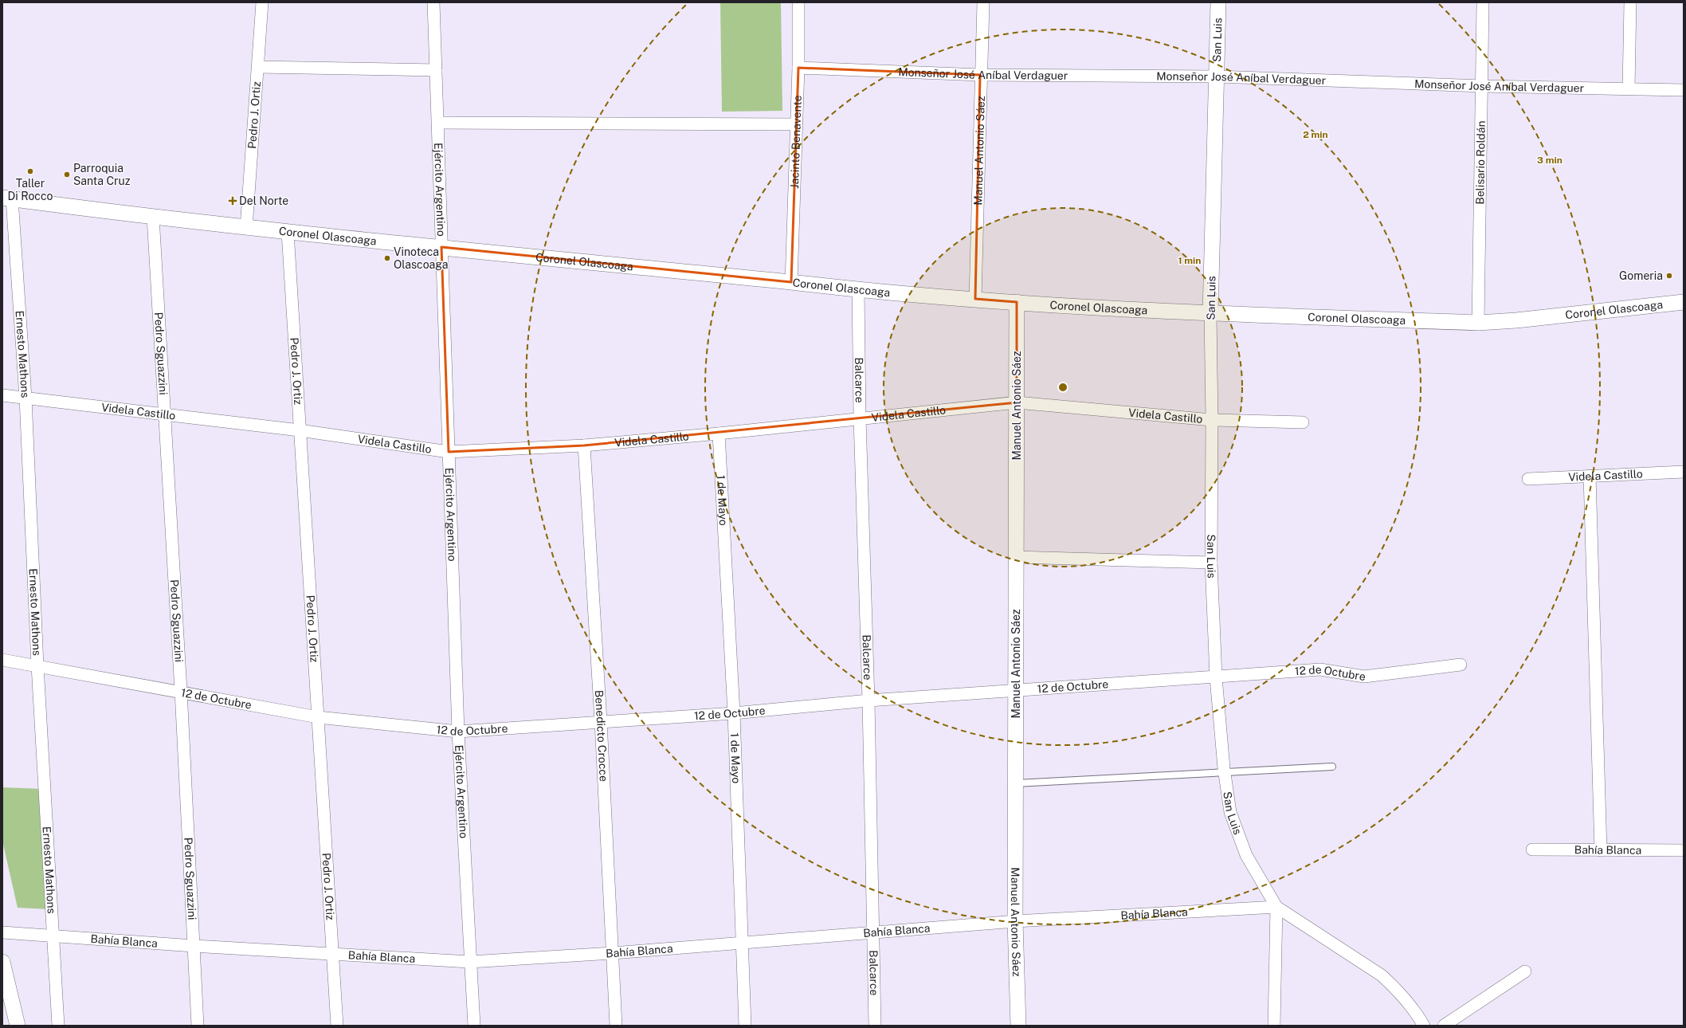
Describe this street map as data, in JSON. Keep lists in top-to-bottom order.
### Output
{
  "streets": {
    "street": [
      "San Luis",
      "Monseñor José Aníbal Verdaguer",
      "Pedro J. Ortiz",
      "Jacinto Benavente",
      "Manuel Antonio Sáez",
      "Belisario Roldán",
      "Ejército Argentino",
      "Coronel Olascoaga",
      "Ernesto Mathons",
      "Pedro Sguazzini",
      "Balcarce",
      "Videla Castillo",
      "1 de Mayo",
      "12 de Octubre",
      "Benedicto Crocce",
      "Bahía Blanca"
    ]
  },
  "crossings": [
    ["San Luis", "Monseñor José Aníbal Verdaguer"],
    ["San Luis", "Coronel Olascoaga"],
    ["San Luis", "Videla Castillo"],
    ["San Luis", "12 de Octubre"],
    ["San Luis", "Bahía Blanca"],
    ["Monseñor José Aníbal Verdaguer", "Jacinto Benavente"],
    ["Monseñor José Aníbal Verdaguer", "Manuel Antonio Sáez"],
    ["Monseñor José Aníbal Verdaguer", "Belisario Roldán"],
    ["Pedro J. Ortiz", "Coronel Olascoaga"],
    ["Pedro J. Ortiz", "Videla Castillo"],
    ["Pedro J. Ortiz", "12 de Octubre"],
    ["Pedro J. Ortiz", "Bahía Blanca"],
    ["Jacinto Benavente", "Coronel Olascoaga"],
    ["Manuel Antonio Sáez", "Coronel Olascoaga"],
    ["Manuel Antonio Sáez", "Videla Castillo"],
    ["Manuel Antonio Sáez", "12 de Octubre"],
    ["Manuel Antonio Sáez", "Bahía Blanca"],
    ["Belisario Roldán", "Coronel Olascoaga"],
    ["Ejército Argentino", "Coronel Olascoaga"],
    ["Ejército Argentino", "Videla Castillo"],
    ["Ejército Argentino", "12 de Octubre"],
    ["Ejército Argentino", "Bahía Blanca"],
    ["Coronel Olascoaga", "Ernesto Mathons"],
    ["Coronel Olascoaga", "Pedro Sguazzini"],
    ["Coronel Olascoaga", "Balcarce"],
    ["Ernesto Mathons", "Videla Castillo"],
    ["Ernesto Mathons", "12 de Octubre"],
    ["Ernesto Mathons", "Bahía Blanca"],
    ["Pedro Sguazzini", "Videla Castillo"],
    ["Pedro Sguazzini", "12 de Octubre"],
    ["Pedro Sguazzini", "Bahía Blanca"],
    ["Balcarce", "Videla Castillo"],
    ["Balcarce", "12 de Octubre"],
    ["Balcarce", "Bahía Blanca"],
    ["Videla Castillo", "1 de Mayo"],
    ["Videla Castillo", "Benedicto Crocce"],
    ["1 de Mayo", "12 de Octubre"],
    ["1 de Mayo", "Bahía Blanca"],
    ["12 de Octubre", "Benedicto Crocce"],
    ["Benedicto Crocce", "Bahía Blanca"]
  ],
  "places": {
    "other": [
      "Taller Di Rocco",
      "Parroquia Santa Cruz",
      "Vinoteca Olascoaga",
      "Gomeria"
    ],
    "health": ["Del Norte"]
  },
  "rings": ["2 min", "3 min", "1 min"]
}
